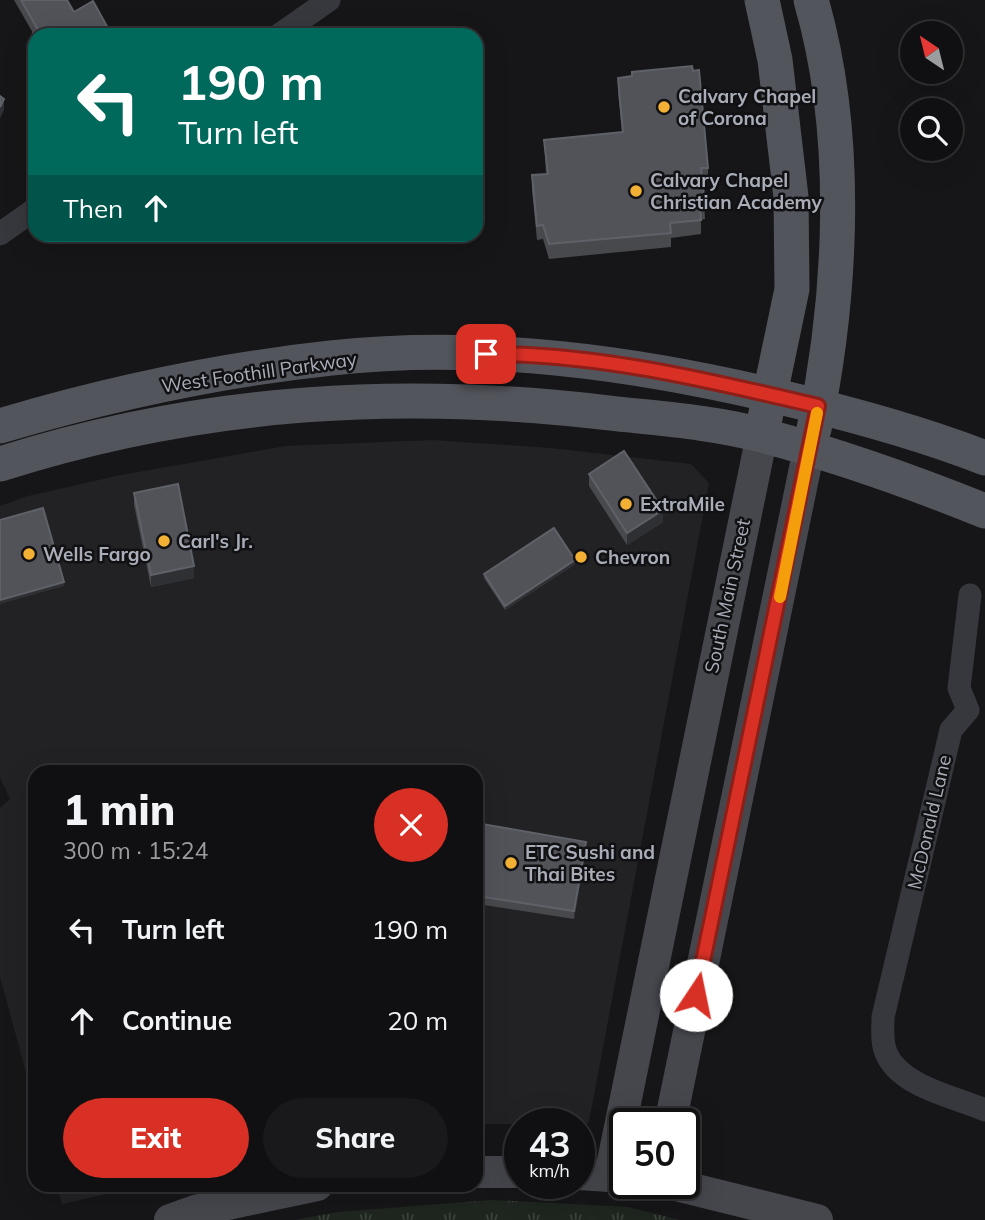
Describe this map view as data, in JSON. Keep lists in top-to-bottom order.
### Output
{
  "streets": {
    "main road": ["West Foothill Parkway", "South Main Street"],
    "street": ["McDonald Lane"]
  },
  "crossings": [
    ["West Foothill Parkway", "South Main Street"]
  ],
  "places": [
    "Calvary Chapel of Corona",
    "Calvary Chapel Christian Academy",
    "ExtraMile",
    "Carl's Jr.",
    "Wells Fargo",
    "Chevron",
    "ETC Sushi and Thai Bites"
  ],
  "north": "top left",
  "page": {
    "turn": ["190 m", "Turn left"],
    "then": "Then",
    "heading": ["1 min", "300 m · 15:24"],
    "list": [
      {
        "name": "Turn left",
        "value": "190 m"
      },
      {
        "name": "Continue",
        "value": "20 m"
      }
    ],
    "buttons": ["Exit", "Share"],
    "speed": "43 km/h",
    "limit": "50"
  }
}
